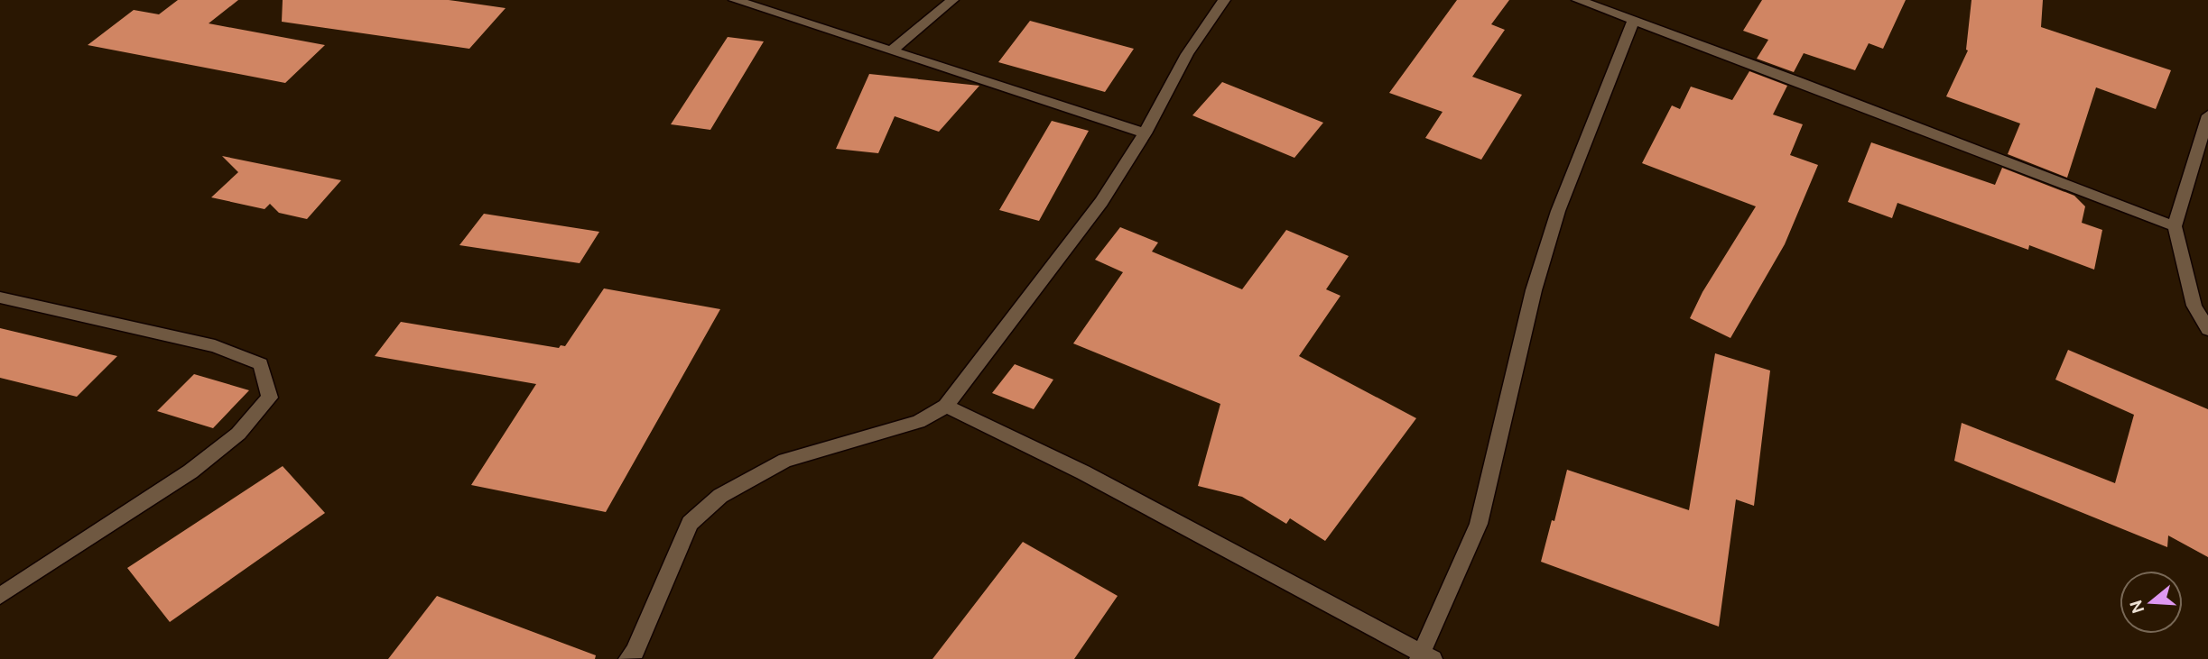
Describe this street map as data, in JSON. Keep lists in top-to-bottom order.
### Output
{
  "north": "left"
}
